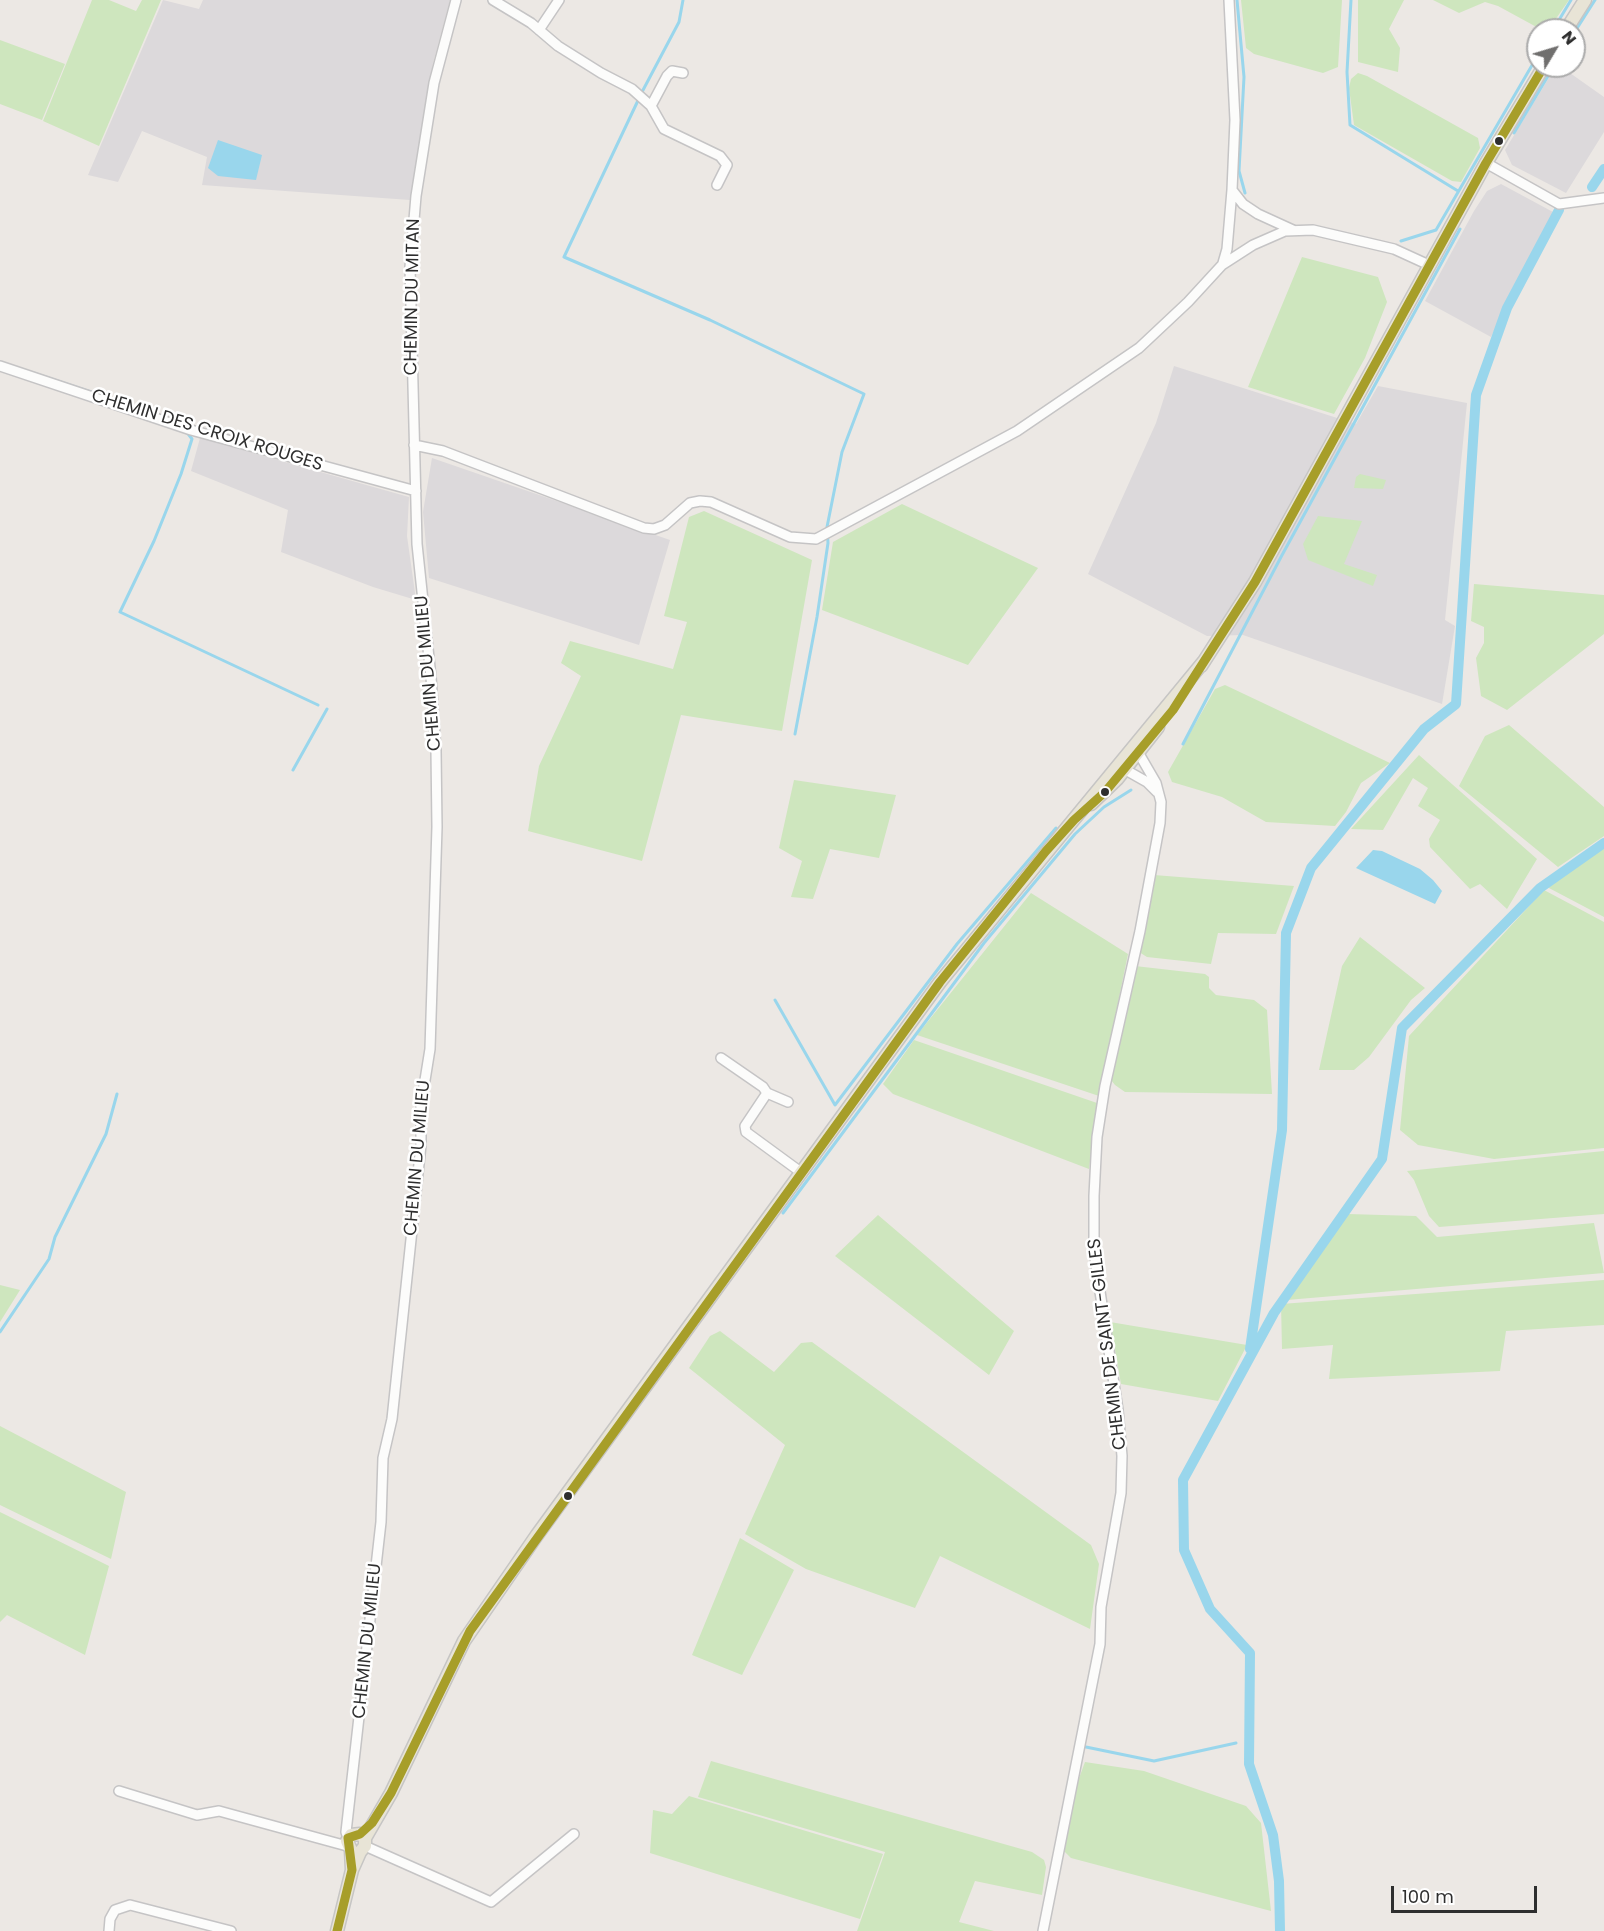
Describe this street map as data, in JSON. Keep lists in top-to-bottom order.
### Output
{
  "streets": {
    "street": [
      "CHEMIN DU MITAN",
      "CHEMIN DES CROIX ROUGES",
      "CHEMIN DU MILIEU",
      "CHEMIN DE SAINT-GILLES"
    ]
  },
  "crossings": [
    ["CHEMIN DU MITAN", "CHEMIN DES CROIX ROUGES"],
    ["CHEMIN DU MITAN", "CHEMIN DU MILIEU"],
    ["CHEMIN DES CROIX ROUGES", "CHEMIN DU MILIEU"]
  ],
  "scale_bar": "100 m",
  "north": "top right"
}
